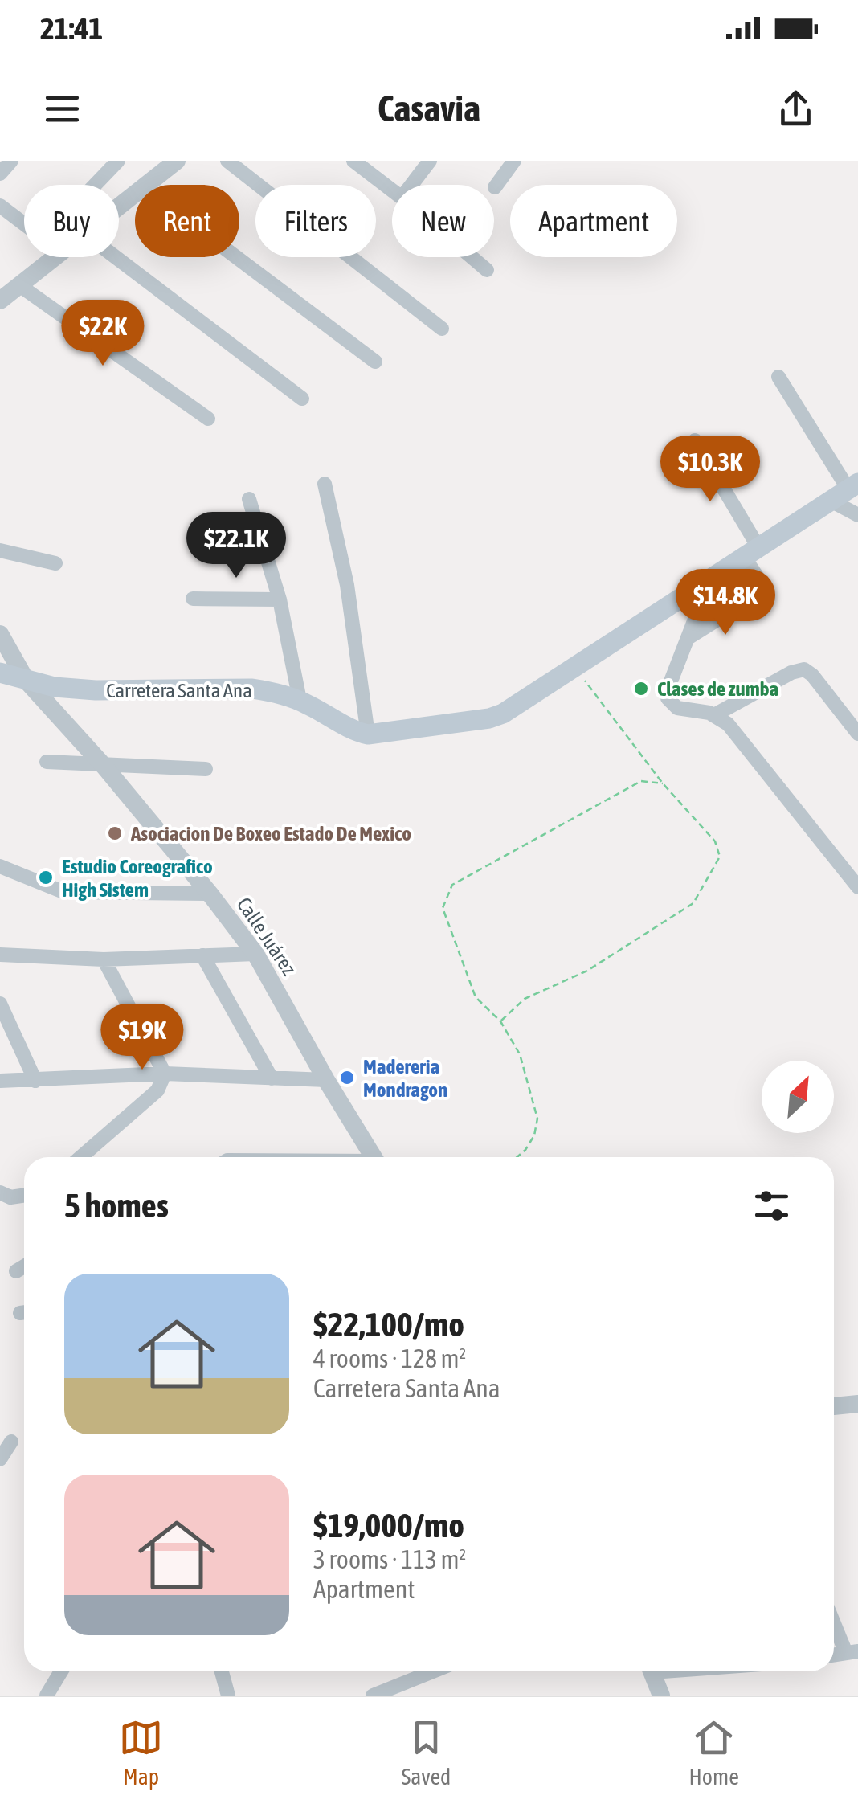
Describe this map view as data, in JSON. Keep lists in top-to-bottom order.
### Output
{
  "streets": {
    "main road": ["Carretera Santa Ana"],
    "street": ["Calle Juárez"]
  },
  "crossings": [
    ["Carretera Santa Ana", "Calle Juárez"]
  ],
  "places": [
    "Clases de zumba",
    "Asociacion De Boxeo Estado De Mexico",
    "Estudio Coreografico High Sistem",
    "Madereria Mondragon"
  ],
  "north": "top right",
  "page": {
    "status": "21:41",
    "header": "Casavia",
    "chip": [
      "Buy",
      "Rent",
      "Filters",
      "New",
      "Apartment"
    ],
    "price": [
      "$22K",
      "$10.3K",
      "$22.1K",
      "$14.8K",
      "$19K"
    ],
    "heading": "5 homes",
    "list": [
      {
        "name": "$22,100/mo",
        "note": "4 rooms · 128 m² · Carretera Santa Ana"
      },
      {
        "name": "$19,000/mo",
        "note": "3 rooms · 113 m² · Apartment"
      }
    ],
    "tabs": ["Map", "Saved", "Home"]
  }
}
